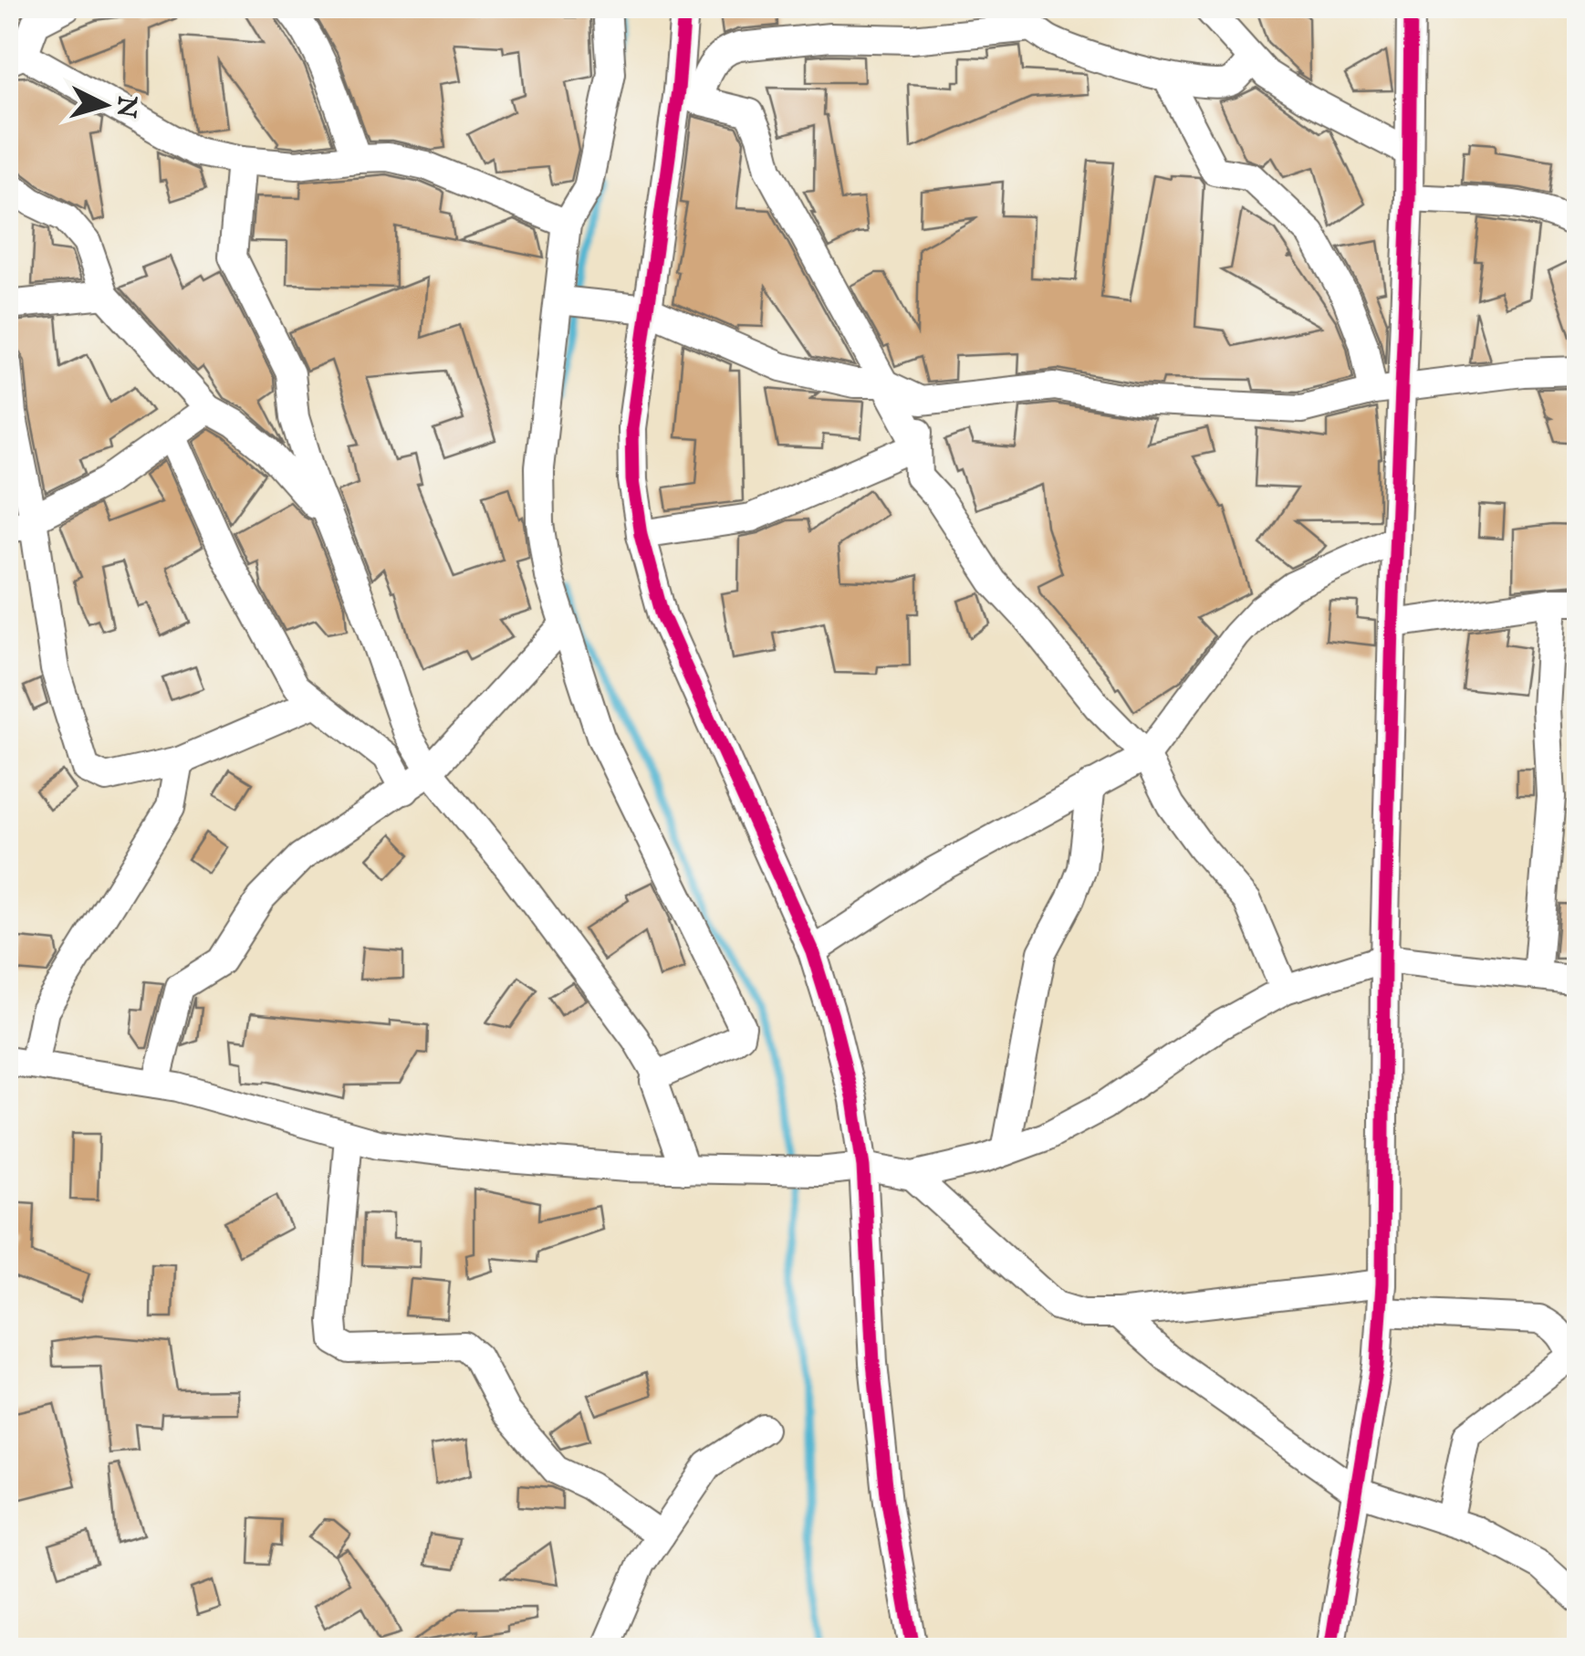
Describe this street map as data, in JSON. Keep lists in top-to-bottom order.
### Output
{
  "north": "right"
}
